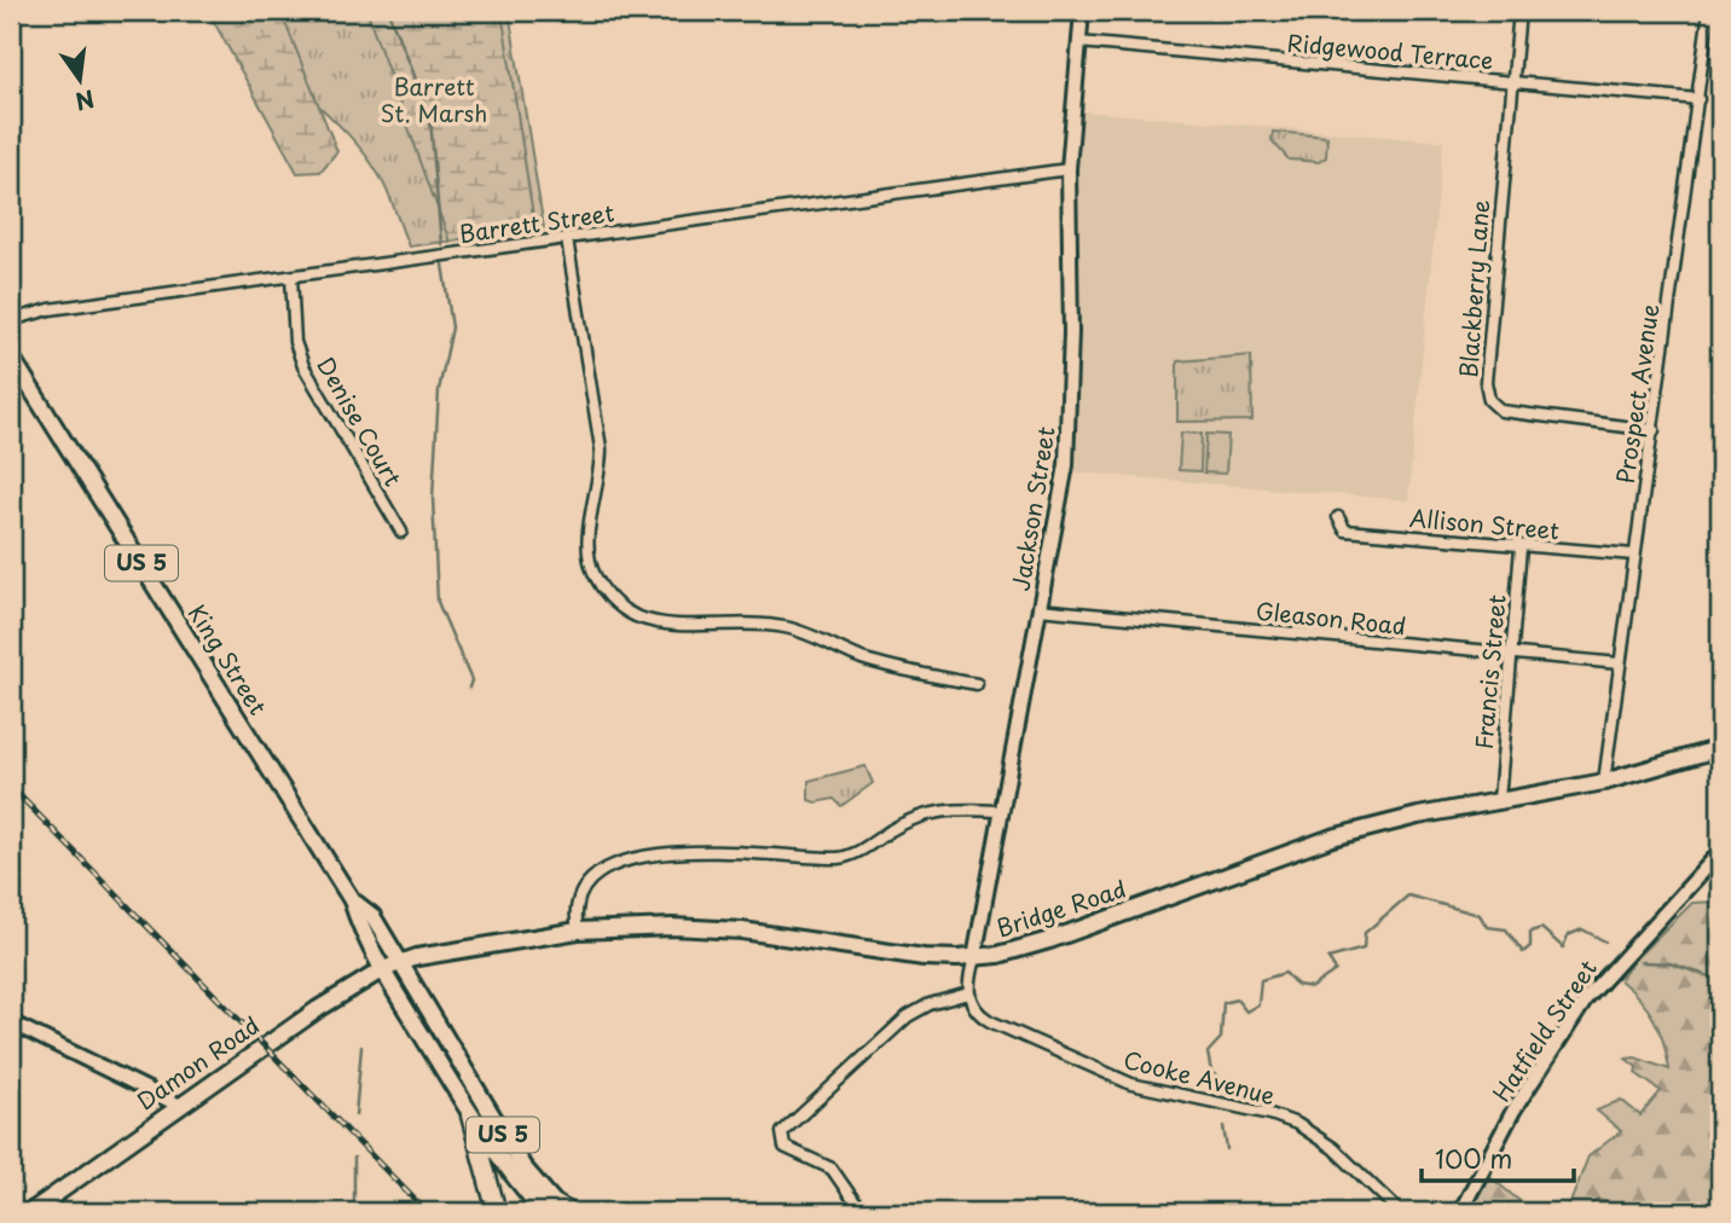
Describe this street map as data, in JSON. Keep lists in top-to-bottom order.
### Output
{
  "streets": {
    "main road": [
      "US 5",
      "King Street",
      "Bridge Road",
      "Damon Road"
    ],
    "street": [
      "Ridgewood Terrace",
      "Barrett Street",
      "Blackberry Lane",
      "Prospect Avenue",
      "Denise Court",
      "Jackson Street",
      "Allison Street",
      "Gleason Road",
      "Francis Street",
      "Hatfield Street",
      "Cooke Avenue"
    ]
  },
  "crossings": [
    ["Ridgewood Terrace", "Blackberry Lane"],
    ["Ridgewood Terrace", "Prospect Avenue"],
    ["Ridgewood Terrace", "Jackson Street"],
    ["Barrett Street", "Denise Court"],
    ["Barrett Street", "Jackson Street"],
    ["Blackberry Lane", "Prospect Avenue"],
    ["Prospect Avenue", "Allison Street"],
    ["Prospect Avenue", "Gleason Road"],
    ["Prospect Avenue", "Bridge Road"],
    ["Jackson Street", "Gleason Road"],
    ["Jackson Street", "Bridge Road"],
    ["Allison Street", "Francis Street"],
    ["US 5", "King Street"],
    ["US 5", "Bridge Road"],
    ["US 5", "Damon Road"],
    ["Gleason Road", "Francis Street"],
    ["King Street", "Bridge Road"],
    ["King Street", "Damon Road"],
    ["Francis Street", "Bridge Road"],
    ["Bridge Road", "Damon Road"]
  ],
  "parks": ["Barrett St. Marsh"],
  "scale_bar": "100 m",
  "north": "bottom"
}
